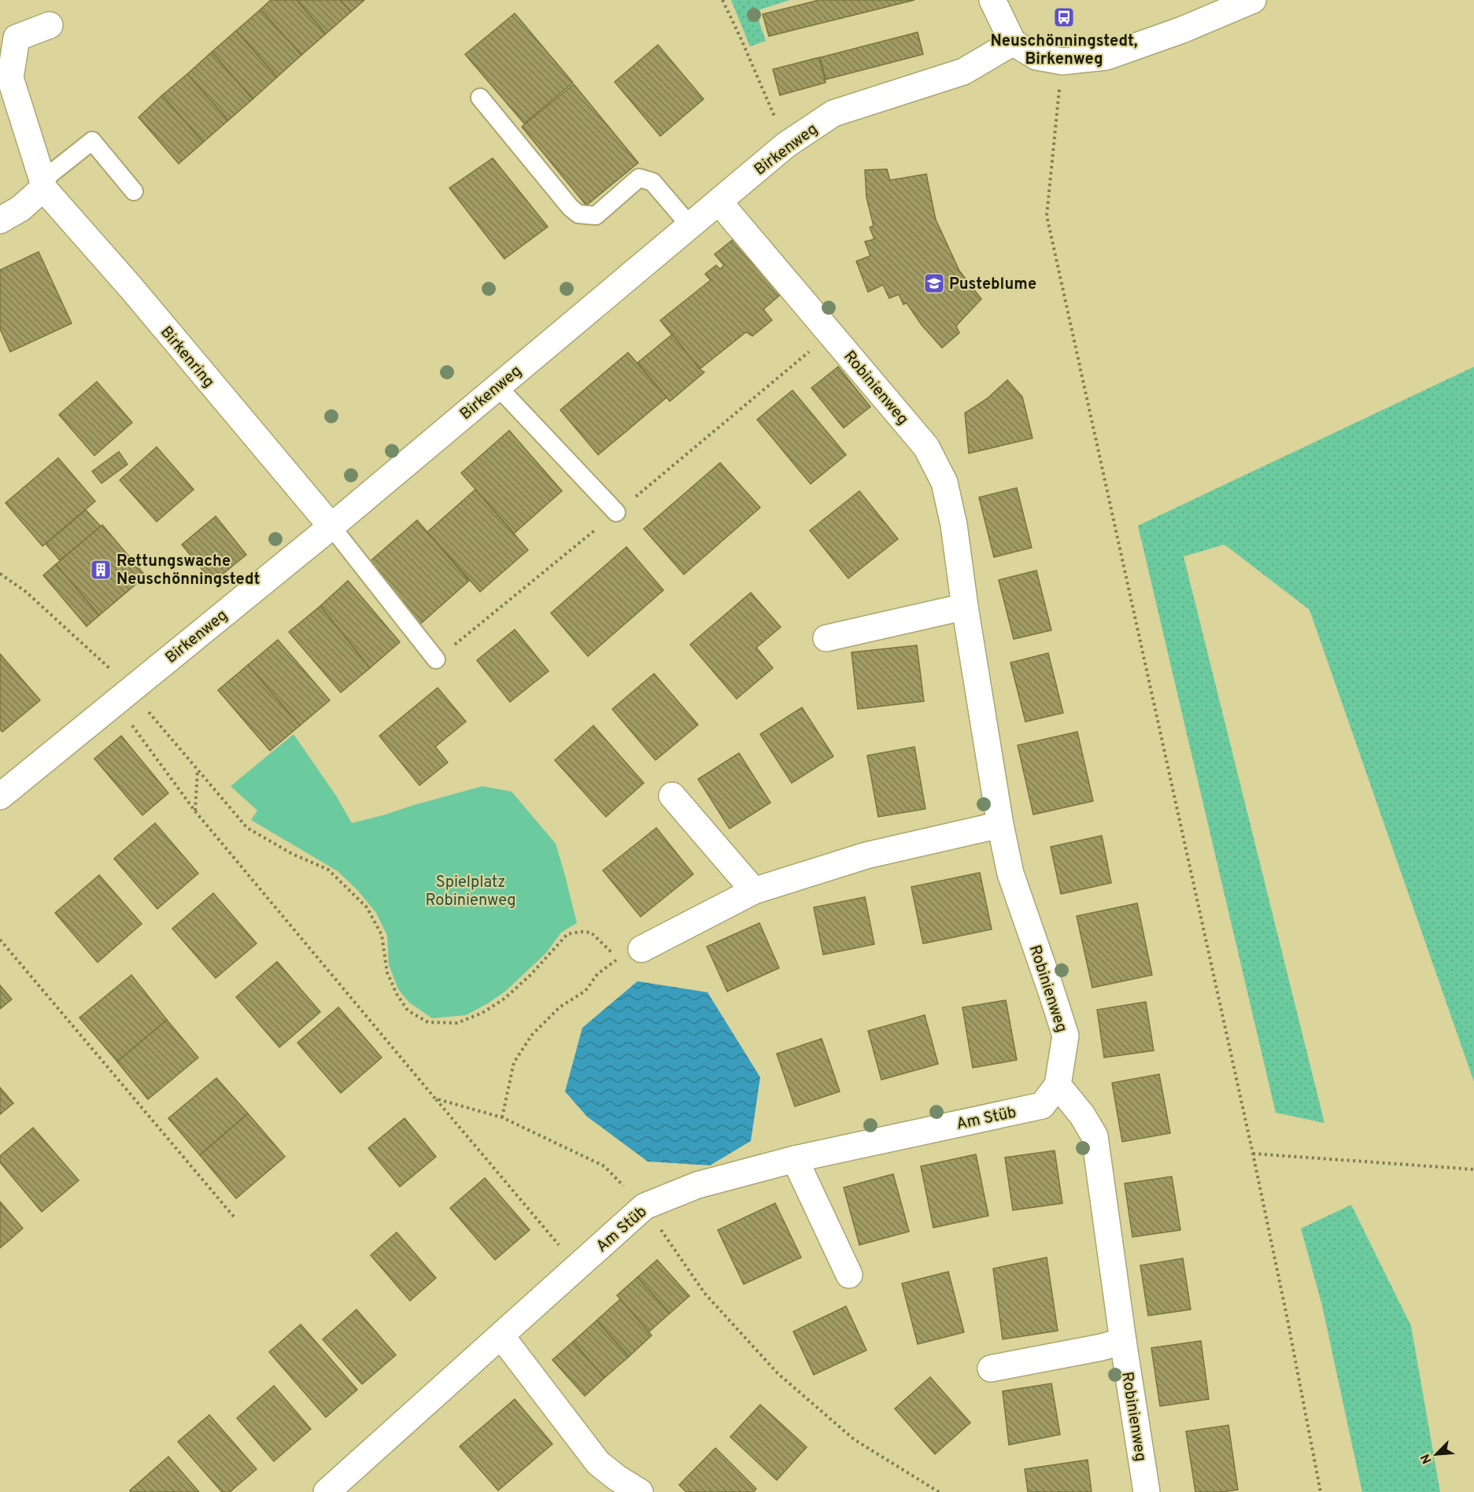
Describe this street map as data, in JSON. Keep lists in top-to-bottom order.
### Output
{
  "streets": {
    "street": [
      "Birkenweg",
      "Birkenring",
      "Robinienweg",
      "Am Stüb"
    ]
  },
  "crossings": [
    ["Birkenweg", "Birkenring"],
    ["Birkenweg", "Robinienweg"],
    ["Robinienweg", "Am Stüb"]
  ],
  "parks": ["Spielplatz Robinienweg"],
  "places": {
    "bus stop": ["Neuschönningstedt, Birkenweg"],
    "school or university": ["Pusteblume"],
    "building": ["Rettungswache Neuschönningstedt"]
  },
  "north": "bottom left"
}
